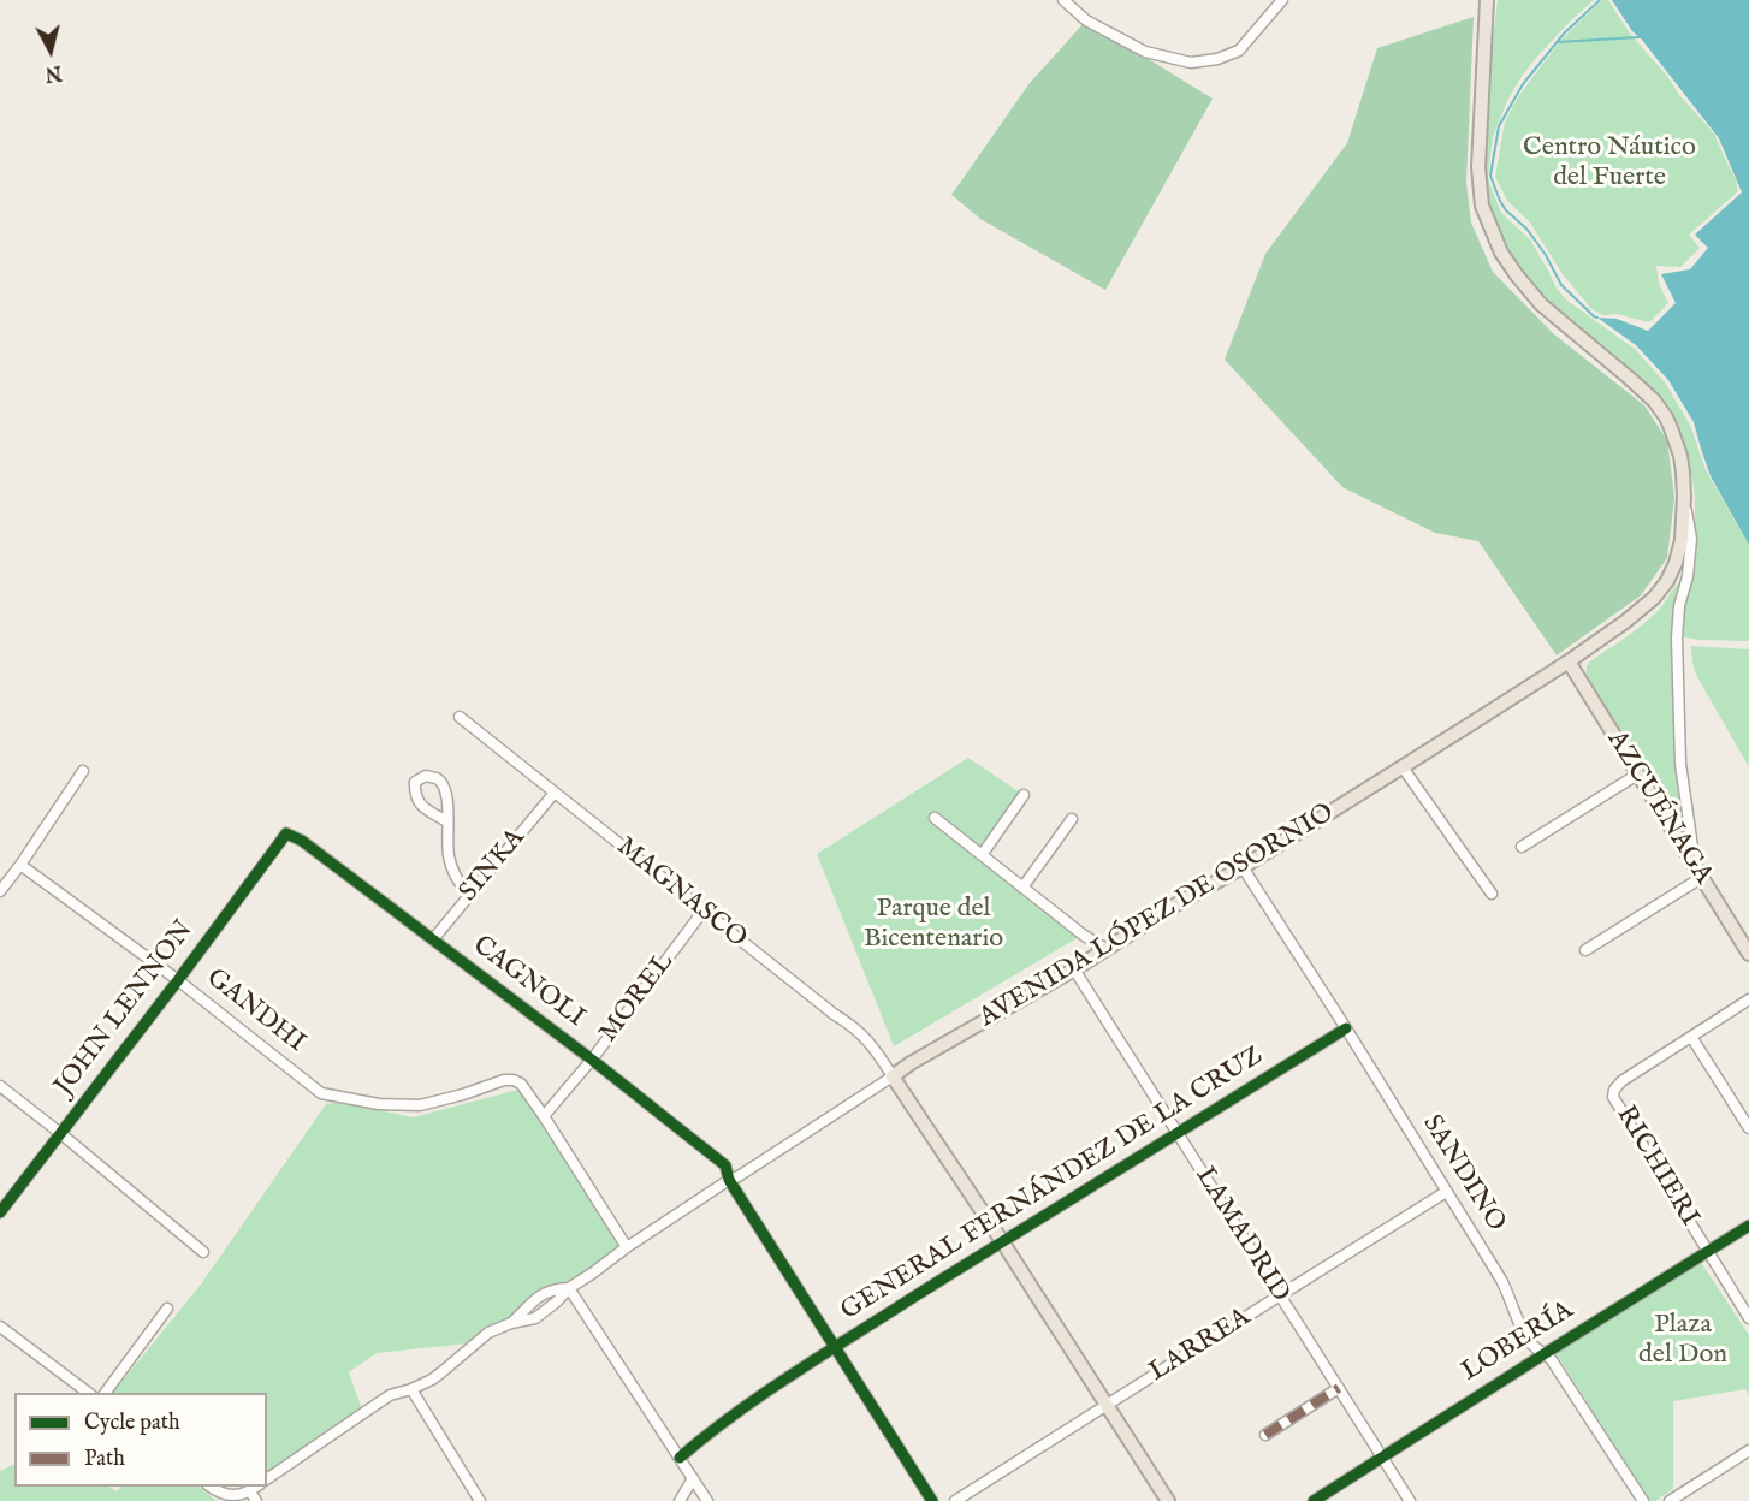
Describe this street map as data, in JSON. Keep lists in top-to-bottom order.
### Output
{
  "streets": {
    "main road": ["AZCUÉNAGA", "AVENIDA LÓPEZ DE OSORNIO"],
    "street": [
      "SINKA",
      "MAGNASCO",
      "CAGNOLI",
      "MOREL",
      "JOHN LENNON",
      "GANDHI",
      "RICHIERI",
      "SANDINO",
      "GENERAL FERNÁNDEZ DE LA CRUZ",
      "LAMADRID",
      "LOBERÍA",
      "LARREA"
    ]
  },
  "crossings": [
    ["AZCUÉNAGA", "AVENIDA LÓPEZ DE OSORNIO"],
    ["SINKA", "MAGNASCO"],
    ["SINKA", "CAGNOLI"],
    ["MAGNASCO", "AVENIDA LÓPEZ DE OSORNIO"],
    ["MAGNASCO", "MOREL"],
    ["AVENIDA LÓPEZ DE OSORNIO", "CAGNOLI"],
    ["AVENIDA LÓPEZ DE OSORNIO", "SANDINO"],
    ["AVENIDA LÓPEZ DE OSORNIO", "LAMADRID"],
    ["CAGNOLI", "MOREL"],
    ["CAGNOLI", "JOHN LENNON"],
    ["CAGNOLI", "GENERAL FERNÁNDEZ DE LA CRUZ"],
    ["MOREL", "GANDHI"],
    ["JOHN LENNON", "GANDHI"],
    ["RICHIERI", "LOBERÍA"],
    ["SANDINO", "GENERAL FERNÁNDEZ DE LA CRUZ"],
    ["SANDINO", "LOBERÍA"],
    ["SANDINO", "LARREA"],
    ["GENERAL FERNÁNDEZ DE LA CRUZ", "LAMADRID"],
    ["LAMADRID", "LOBERÍA"],
    ["LAMADRID", "LARREA"]
  ],
  "parks": ["Centro Náutico del Fuerte", "Parque del Bicentenario", "Plaza del Don"],
  "legend": ["Cycle path", "Path"],
  "north": "bottom"
}
